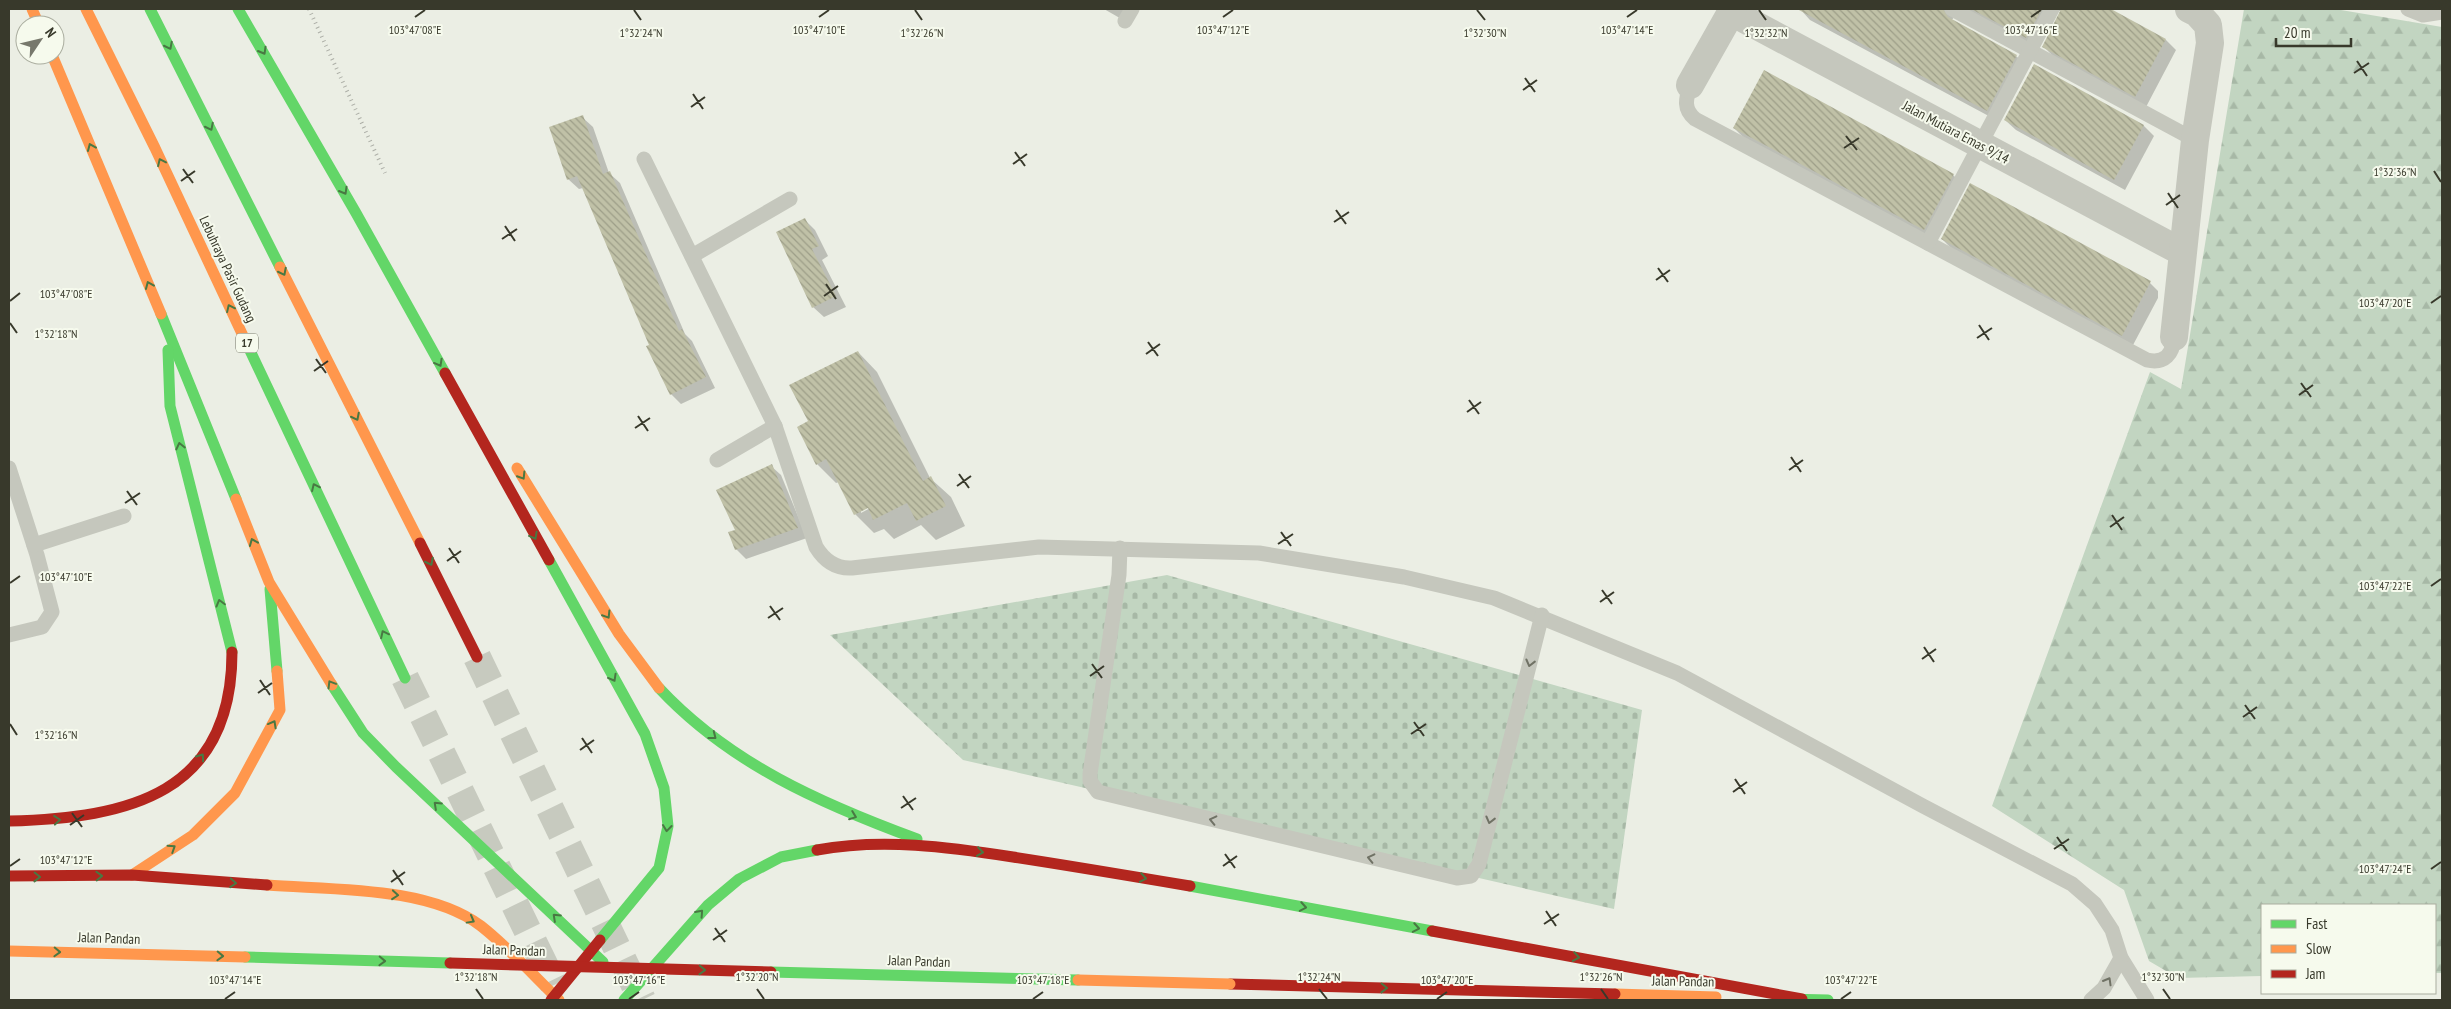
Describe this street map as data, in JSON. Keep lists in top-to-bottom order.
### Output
{
  "streets": {
    "highway": ["Lebuhraya Pasir Gudang", "17", "Jalan Pandan"],
    "street": ["Jalan Mutiara Emas 9/14"]
  },
  "legend": ["Fast", "Slow", "Jam"],
  "scale_bar": "20 m",
  "north": "top right",
  "coordinates": [
    "103°47'08\"E",
    "103°47'10\"E",
    "103°47'12\"E",
    "103°47'14\"E",
    "103°47'16\"E",
    "1°32'24\"N",
    "1°32'26\"N",
    "1°32'30\"N",
    "1°32'32\"N",
    "1°32'36\"N",
    "103°47'20\"E",
    "1°32'18\"N",
    "103°47'22\"E",
    "1°32'16\"N",
    "103°47'24\"E",
    "1°32'20\"N",
    "103°47'18\"E"
  ]
}
